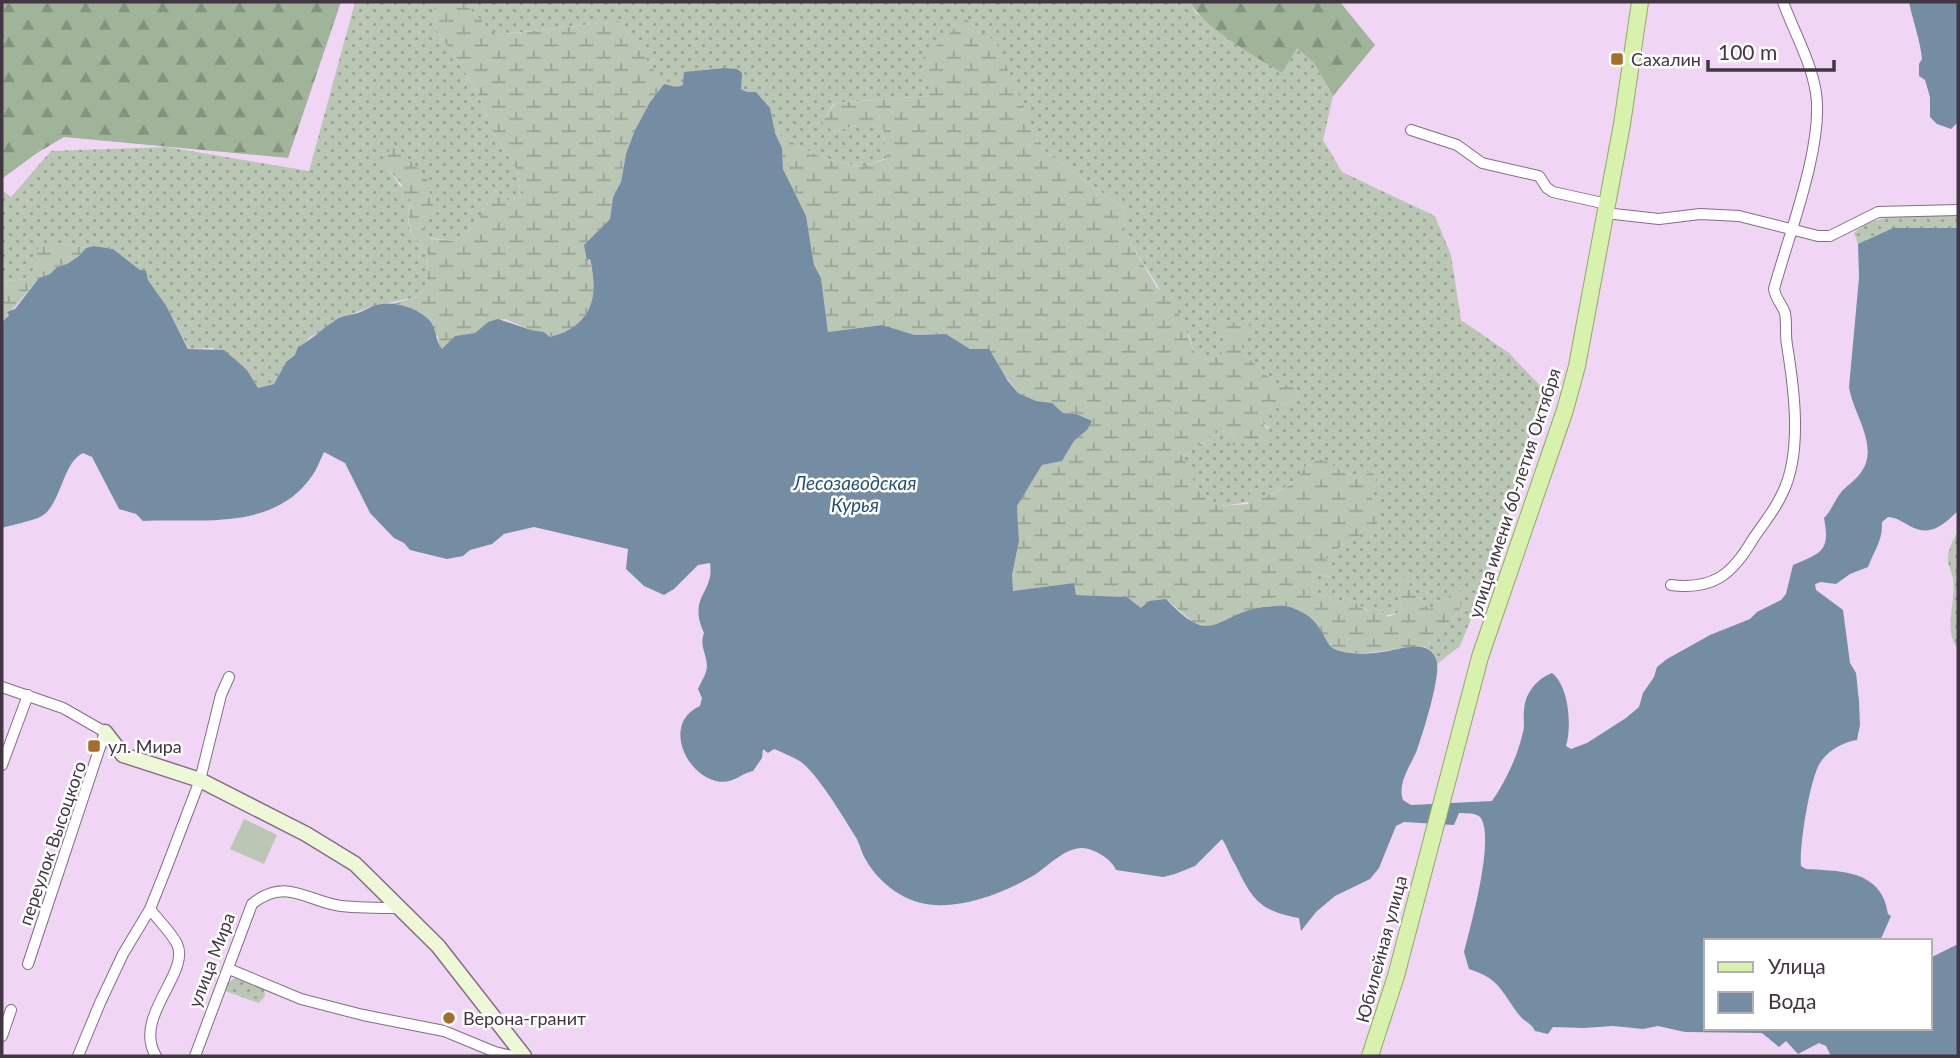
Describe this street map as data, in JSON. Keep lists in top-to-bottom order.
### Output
{
  "streets": {
    "main road": ["улица имени 60-летия Октября", "Юбилейная улица"],
    "street": ["переулок Высоцкого", "улица Мира"]
  },
  "crossings": [
    ["улица имени 60-летия Октября", "Юбилейная улица"]
  ],
  "water": ["Лесозаводская Курья"],
  "places": {
    "transit": ["Сахалин", "ул. Мира"],
    "other": ["Верона-гранит"]
  },
  "legend": ["Улица", "Вода"],
  "scale_bar": "100 m"
}
